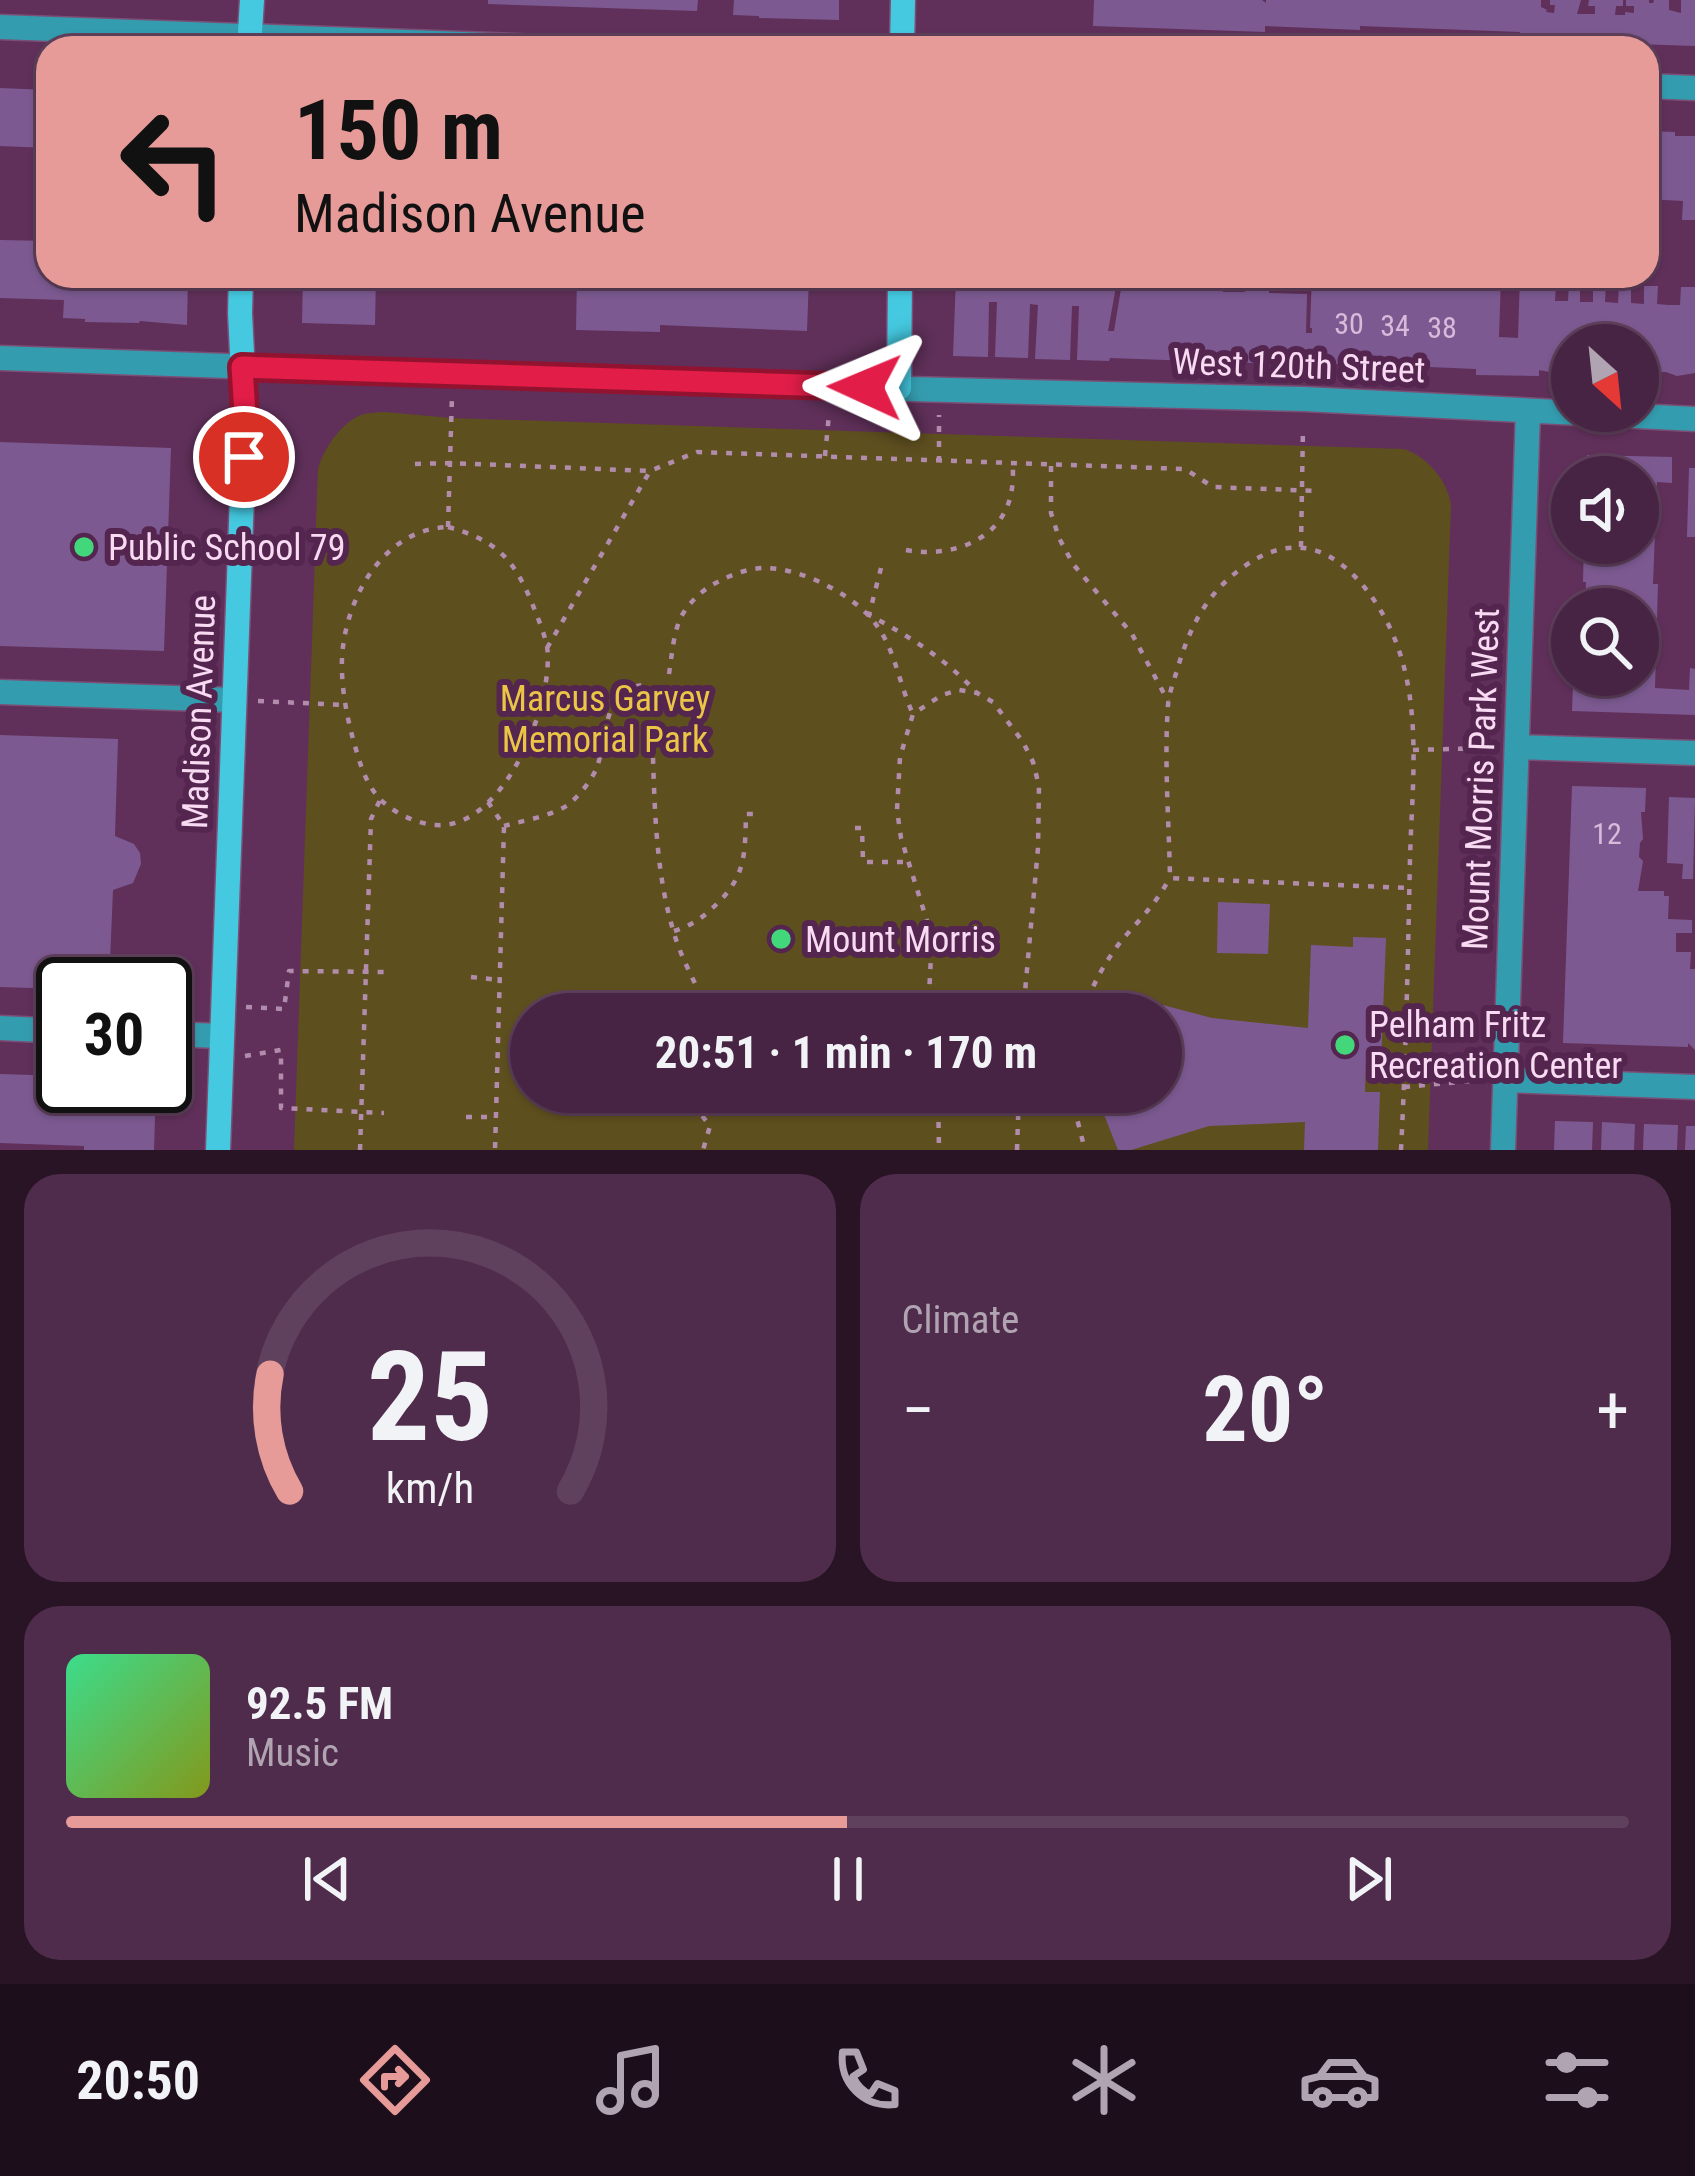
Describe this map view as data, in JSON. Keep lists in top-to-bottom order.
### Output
{
  "streets": {
    "main road": ["Madison Avenue"],
    "street": ["West 120th Street", "Mount Morris Park West"]
  },
  "crossings": [
    ["West 120th Street", "Madison Avenue"],
    ["West 120th Street", "Mount Morris Park West"]
  ],
  "parks": ["Marcus Garvey Memorial Park"],
  "places": ["Public School 79", "Mount Morris", "Pelham Fritz Recreation Center"],
  "house_numbers": [
    "30",
    "34",
    "38",
    "12"
  ],
  "north": "bottom right",
  "page": {
    "turn": ["150 m", "Madison Avenue"],
    "limit": "30",
    "trip": "20:51 · 1 min · 170 m",
    "tile": "Climate",
    "heat": ["−", "20°", "+"],
    "song": ["92.5 FM", "Music"],
    "tabs": "20:50",
    "gauge": ["25", "km/h"]
  }
}
